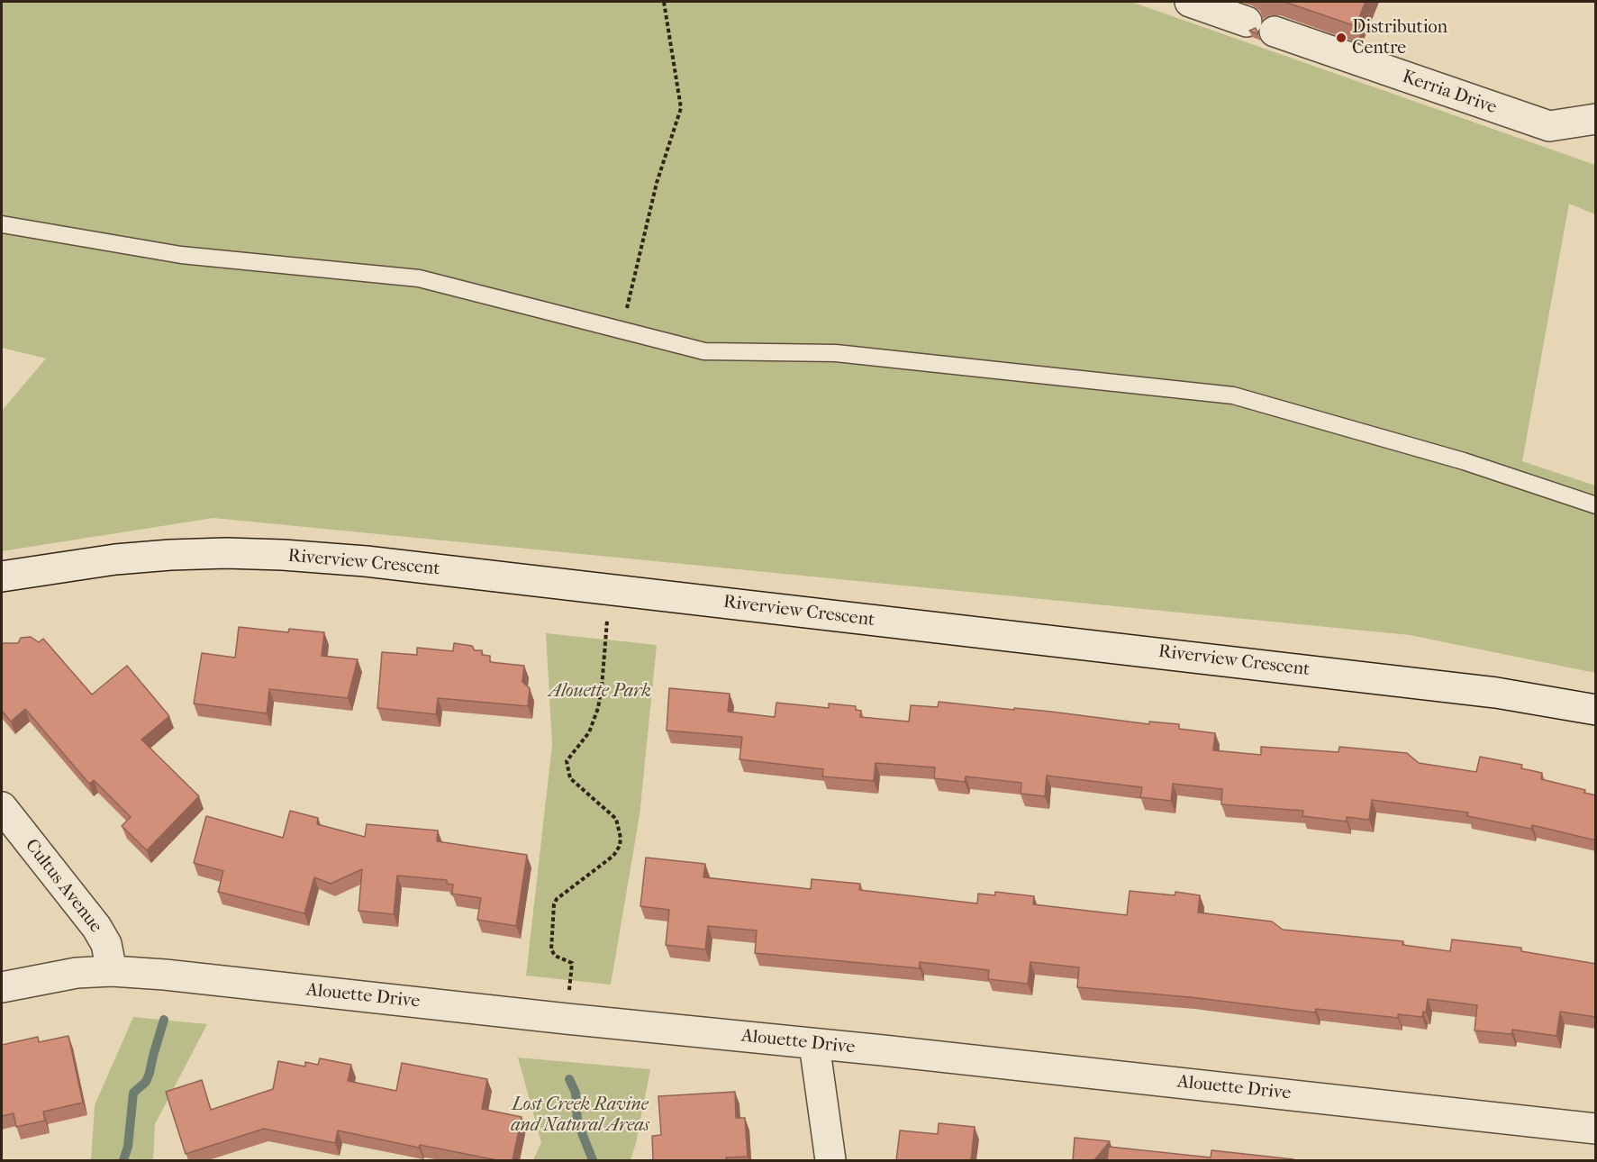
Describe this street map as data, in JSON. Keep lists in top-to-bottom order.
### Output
{
  "streets": {
    "street": [
      "Kerria Drive",
      "Riverview Crescent",
      "Cultus Avenue",
      "Alouette Drive"
    ]
  },
  "crossings": [
    ["Cultus Avenue", "Alouette Drive"]
  ],
  "parks": ["Alouette Park", "Lost Creek Ravine and Natural Areas"],
  "places": ["Distribution Centre"]
}
